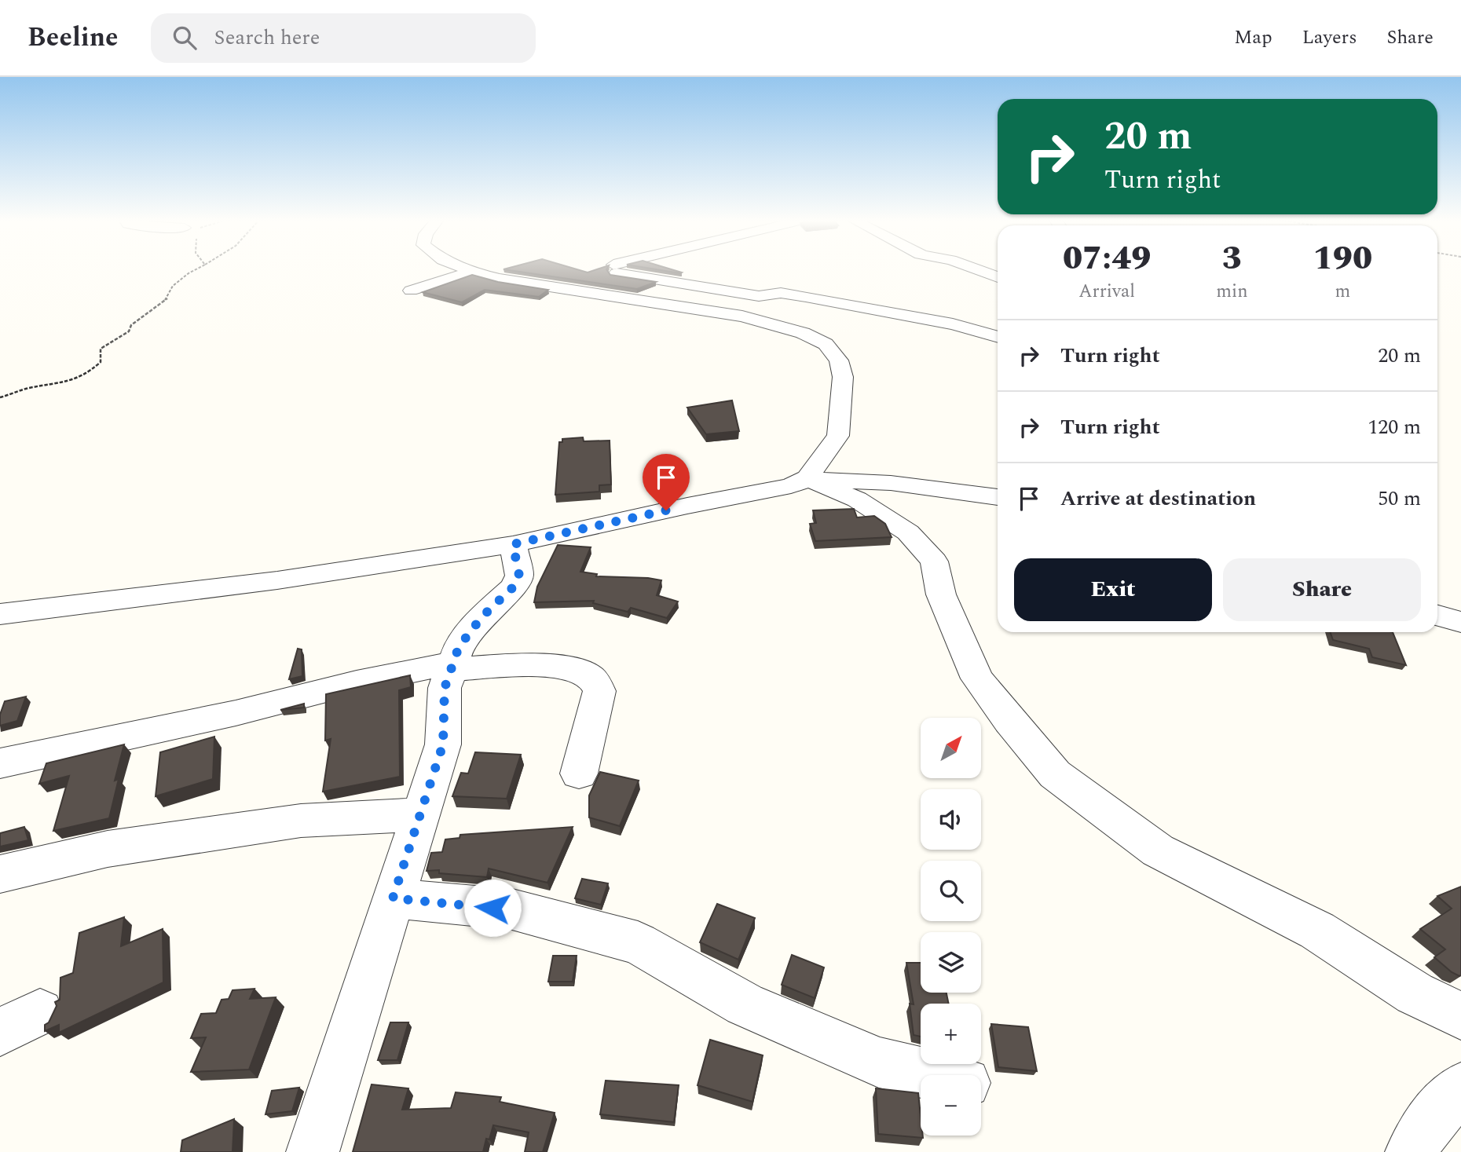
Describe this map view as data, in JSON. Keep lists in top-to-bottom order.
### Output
{
  "north": "top right",
  "page": {
    "header": "Beeline",
    "search": "Search here",
    "nav": ["Map", "Layers", "Share"],
    "turn": ["20 m", "Turn right"],
    "eta": [
      "07:49",
      "Arrival",
      "3",
      "min",
      "190",
      "m"
    ],
    "list": [
      {
        "name": "Turn right",
        "value": "20 m"
      },
      {
        "name": "Turn right",
        "value": "120 m"
      },
      {
        "name": "Arrive at destination",
        "value": "50 m"
      }
    ],
    "buttons": ["Exit", "Share"],
    "map_buttons": ["+", "−"]
  }
}
